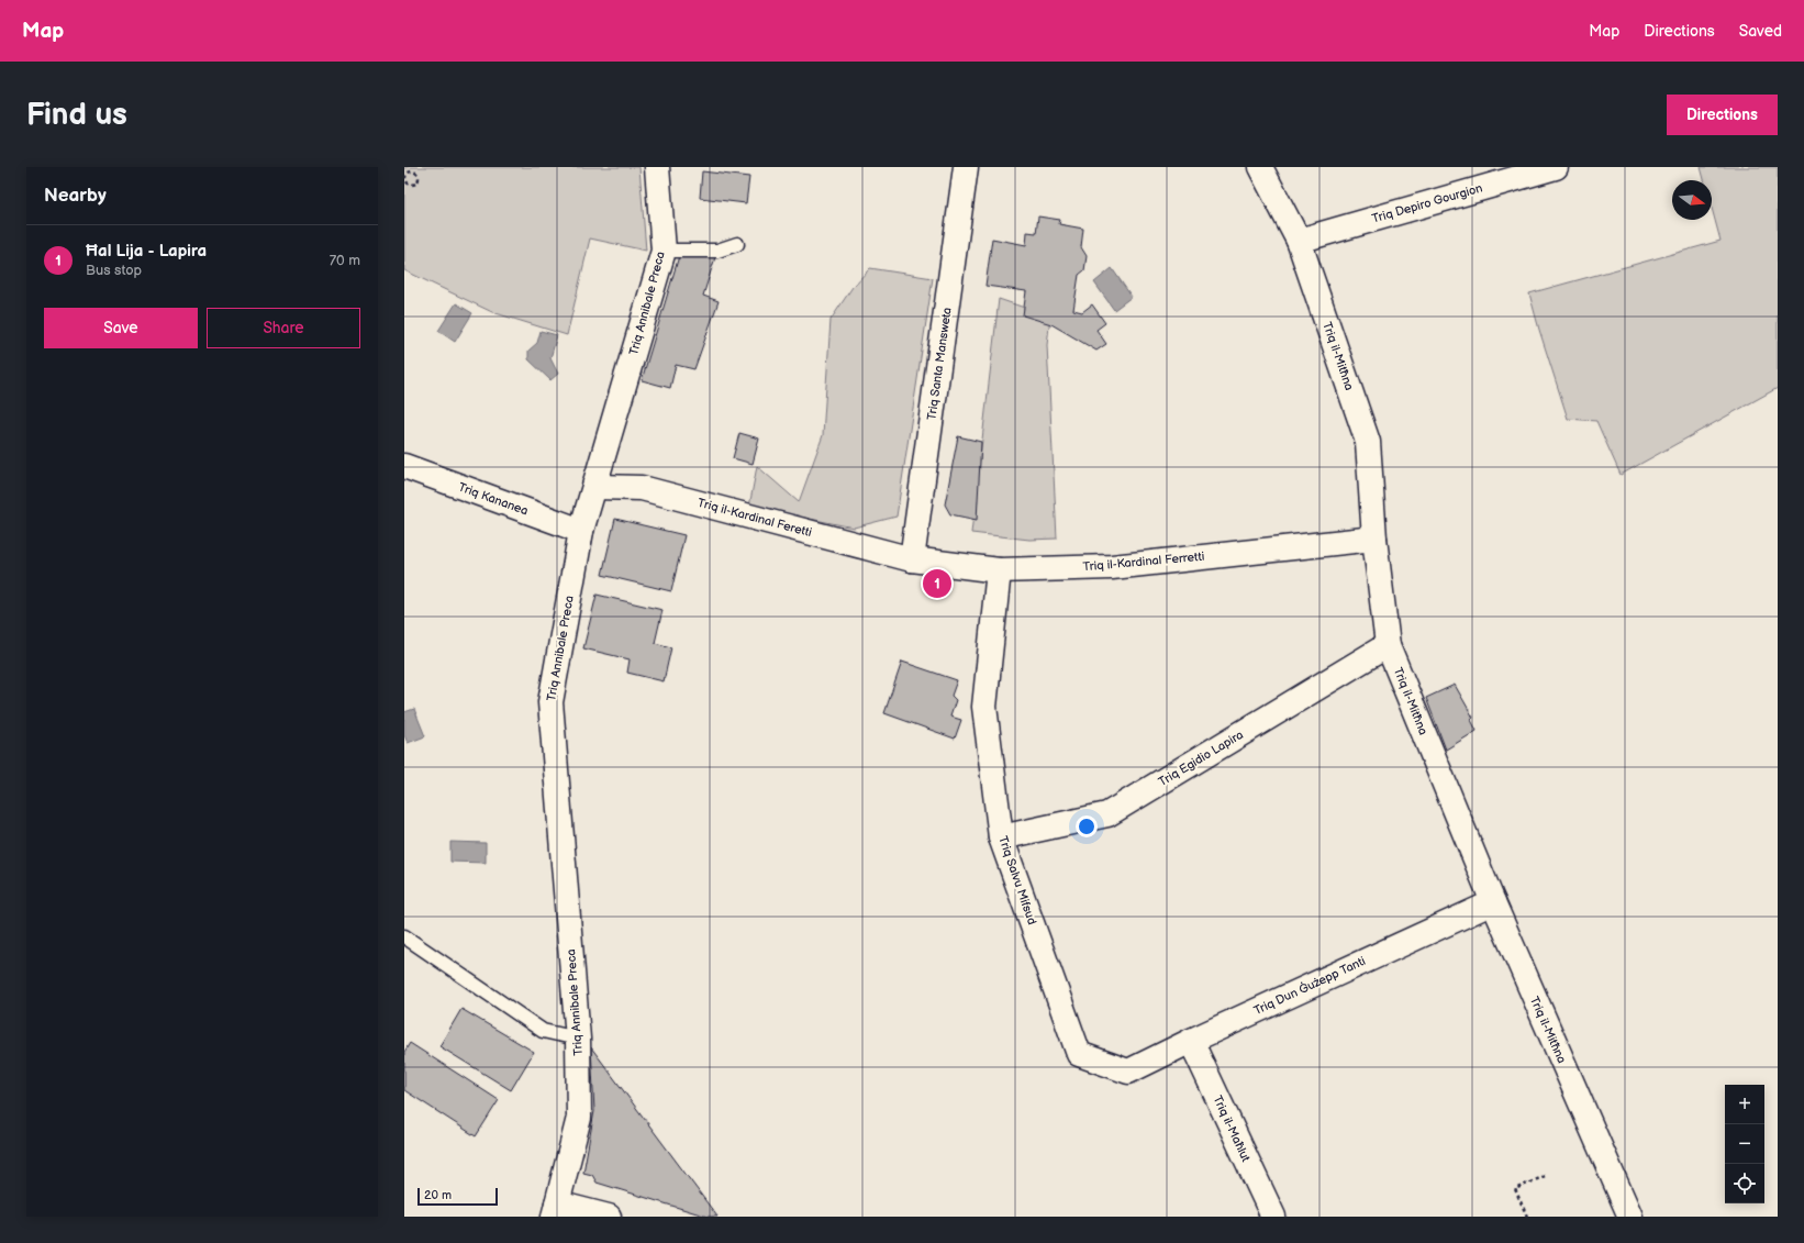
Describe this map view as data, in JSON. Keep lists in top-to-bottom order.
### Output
{
  "streets": {
    "street": [
      "Triq Depiro Gourgion",
      "Triq Annibale Preca",
      "Triq il-Mitħna",
      "Triq Santa Mansweta",
      "Triq Kananea",
      "Triq il-Kardinal Feretti",
      "Triq il-Kardinal Ferretti",
      "Triq Egidio Lapira",
      "Triq Salvu Mifsud",
      "Triq Dun Ġużepp Tanti",
      "Triq il-Maħlut"
    ]
  },
  "crossings": [
    ["Triq Depiro Gourgion", "Triq il-Mitħna"],
    ["Triq Annibale Preca", "Triq Kananea"],
    ["Triq Annibale Preca", "Triq il-Kardinal Feretti"],
    ["Triq il-Mitħna", "Triq il-Kardinal Ferretti"],
    ["Triq il-Mitħna", "Triq Egidio Lapira"],
    ["Triq il-Mitħna", "Triq Dun Ġużepp Tanti"],
    ["Triq Santa Mansweta", "Triq il-Kardinal Feretti"],
    ["Triq Santa Mansweta", "Triq il-Kardinal Ferretti"],
    ["Triq il-Kardinal Feretti", "Triq il-Kardinal Ferretti"],
    ["Triq il-Kardinal Ferretti", "Triq Salvu Mifsud"],
    ["Triq Egidio Lapira", "Triq Salvu Mifsud"],
    ["Triq Salvu Mifsud", "Triq Dun Ġużepp Tanti"],
    ["Triq Dun Ġużepp Tanti", "Triq il-Maħlut"]
  ],
  "scale_bar": "20 m",
  "north": "right",
  "page": {
    "header": "Map",
    "nav": ["Map", "Directions", "Saved"],
    "buttons": [
      "Directions",
      ["Save", "Share"]
    ],
    "title": "Find us",
    "heading": "Nearby",
    "list": [
      {
        "mark": "1",
        "name": "Ħal Lija - Lapira",
        "note": "Bus stop",
        "value": "70 m"
      }
    ],
    "pins": "1",
    "map_buttons": ["+", "−"],
    "scale": "20 m"
  }
}
